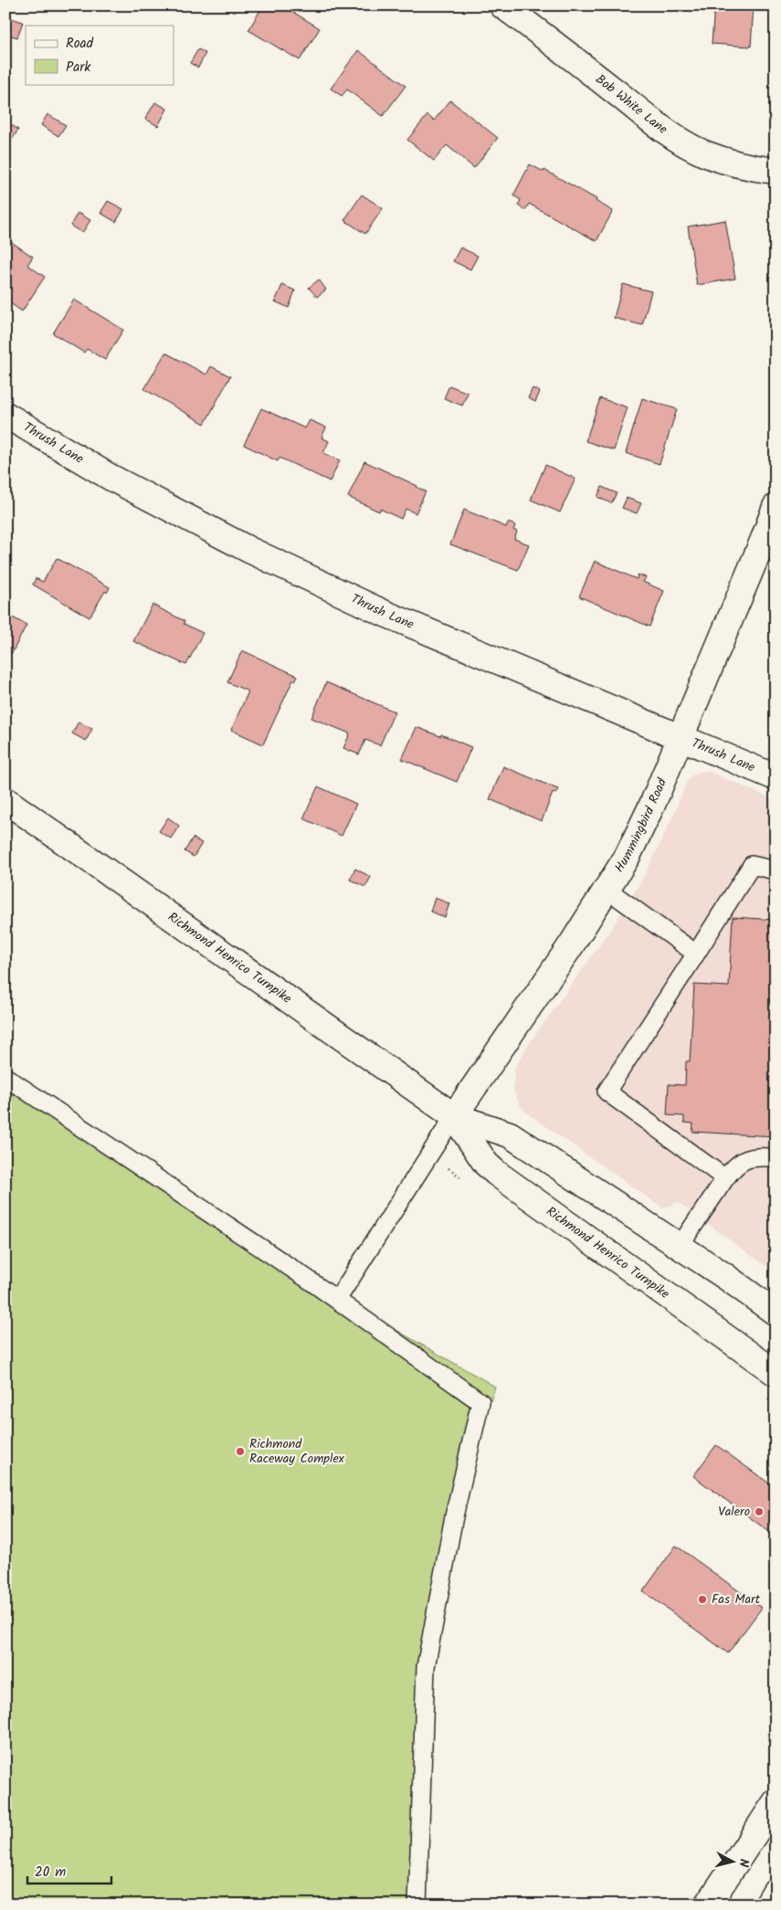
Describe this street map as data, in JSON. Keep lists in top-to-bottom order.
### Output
{
  "streets": {
    "street": [
      "Bob White Lane",
      "Thrush Lane",
      "Hummingbird Road",
      "Richmond Henrico Turnpike"
    ]
  },
  "crossings": [
    ["Thrush Lane", "Hummingbird Road"],
    ["Hummingbird Road", "Richmond Henrico Turnpike"]
  ],
  "places": ["Richmond Raceway Complex", "Valero", "Fas Mart"],
  "legend": ["Road", "Park"],
  "scale_bar": "20 m",
  "north": "right"
}
